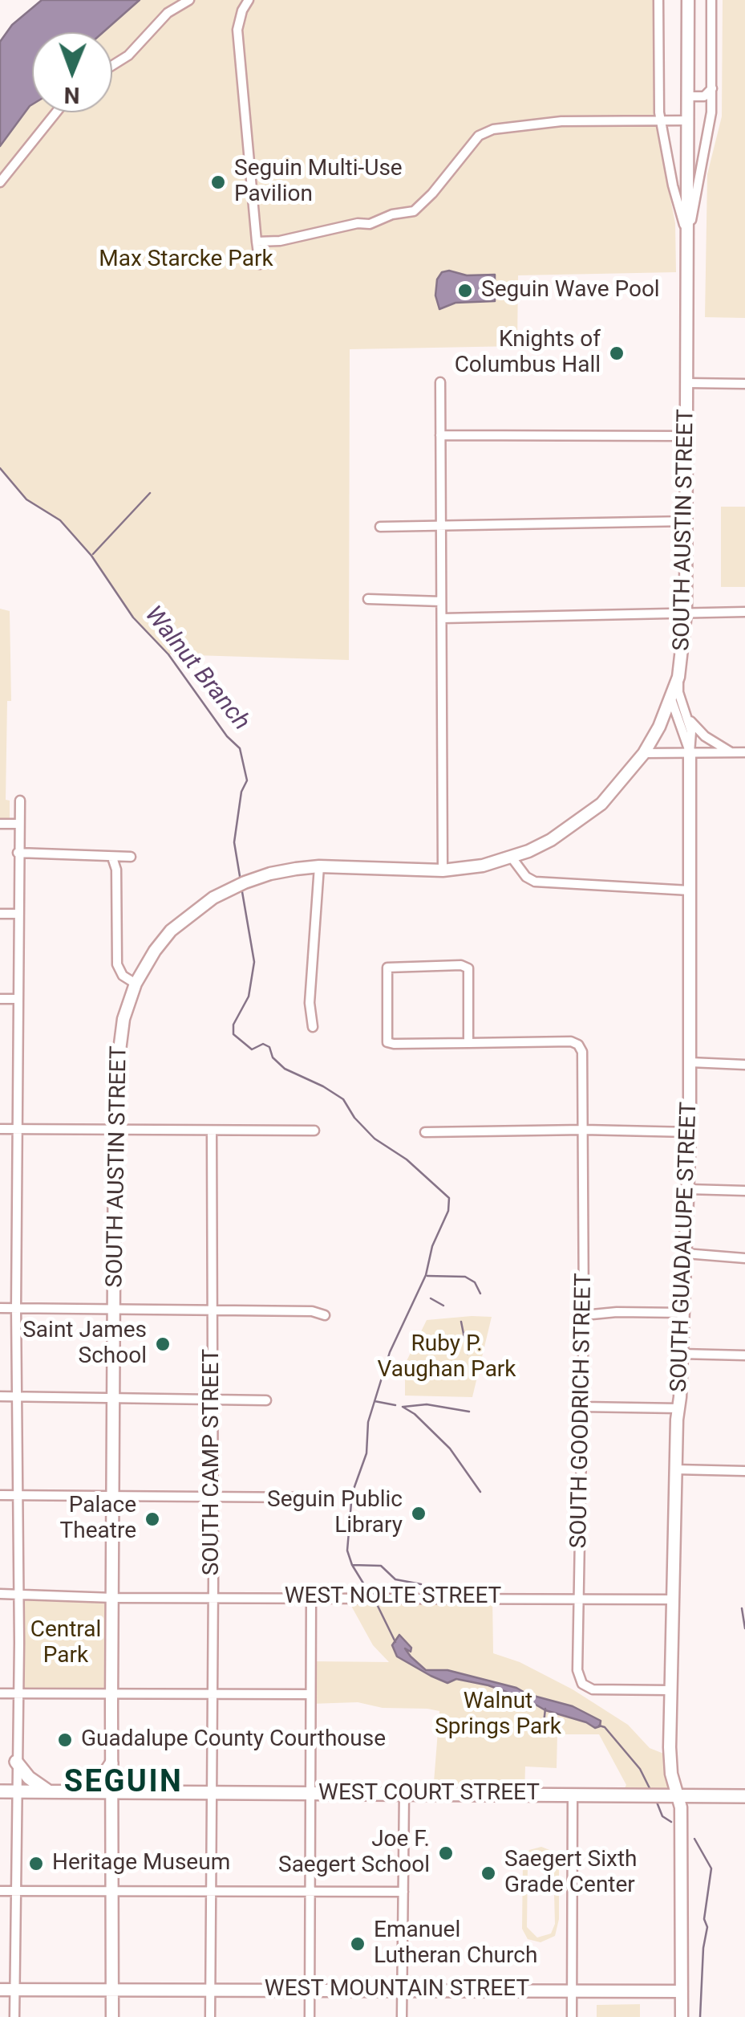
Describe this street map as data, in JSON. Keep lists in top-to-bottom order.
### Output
{
  "streets": {
    "main road": [
      "SOUTH AUSTIN STREET",
      "SOUTH GUADALUPE STREET",
      "WEST COURT STREET",
      "WEST MOUNTAIN STREET"
    ],
    "street": ["SOUTH GOODRICH STREET", "SOUTH CAMP STREET", "WEST NOLTE STREET"]
  },
  "crossings": [
    ["SOUTH AUSTIN STREET", "SOUTH GUADALUPE STREET"],
    ["SOUTH AUSTIN STREET", "WEST NOLTE STREET"],
    ["SOUTH AUSTIN STREET", "WEST COURT STREET"],
    ["SOUTH AUSTIN STREET", "WEST MOUNTAIN STREET"],
    ["SOUTH GUADALUPE STREET", "SOUTH GOODRICH STREET"],
    ["SOUTH GUADALUPE STREET", "WEST NOLTE STREET"],
    ["SOUTH GUADALUPE STREET", "WEST COURT STREET"],
    ["SOUTH GUADALUPE STREET", "WEST MOUNTAIN STREET"],
    ["SOUTH GOODRICH STREET", "WEST NOLTE STREET"],
    ["SOUTH CAMP STREET", "WEST NOLTE STREET"],
    ["SOUTH CAMP STREET", "WEST COURT STREET"],
    ["SOUTH CAMP STREET", "WEST MOUNTAIN STREET"]
  ],
  "districts": ["SEGUIN"],
  "water": ["Walnut Branch"],
  "parks": [
    "Max Starcke Park",
    "Ruby P. Vaughan Park",
    "Central Park",
    "Walnut Springs Park"
  ],
  "places": [
    "Seguin Multi-Use Pavilion",
    "Seguin Wave Pool",
    "Knights of Columbus Hall",
    "Saint James School",
    "Seguin Public Library",
    "Palace Theatre",
    "Guadalupe County Courthouse",
    "Joe F. Saegert School",
    "Heritage Museum",
    "Saegert Sixth Grade Center",
    "Emanuel Lutheran Church"
  ],
  "north": "bottom"
}
